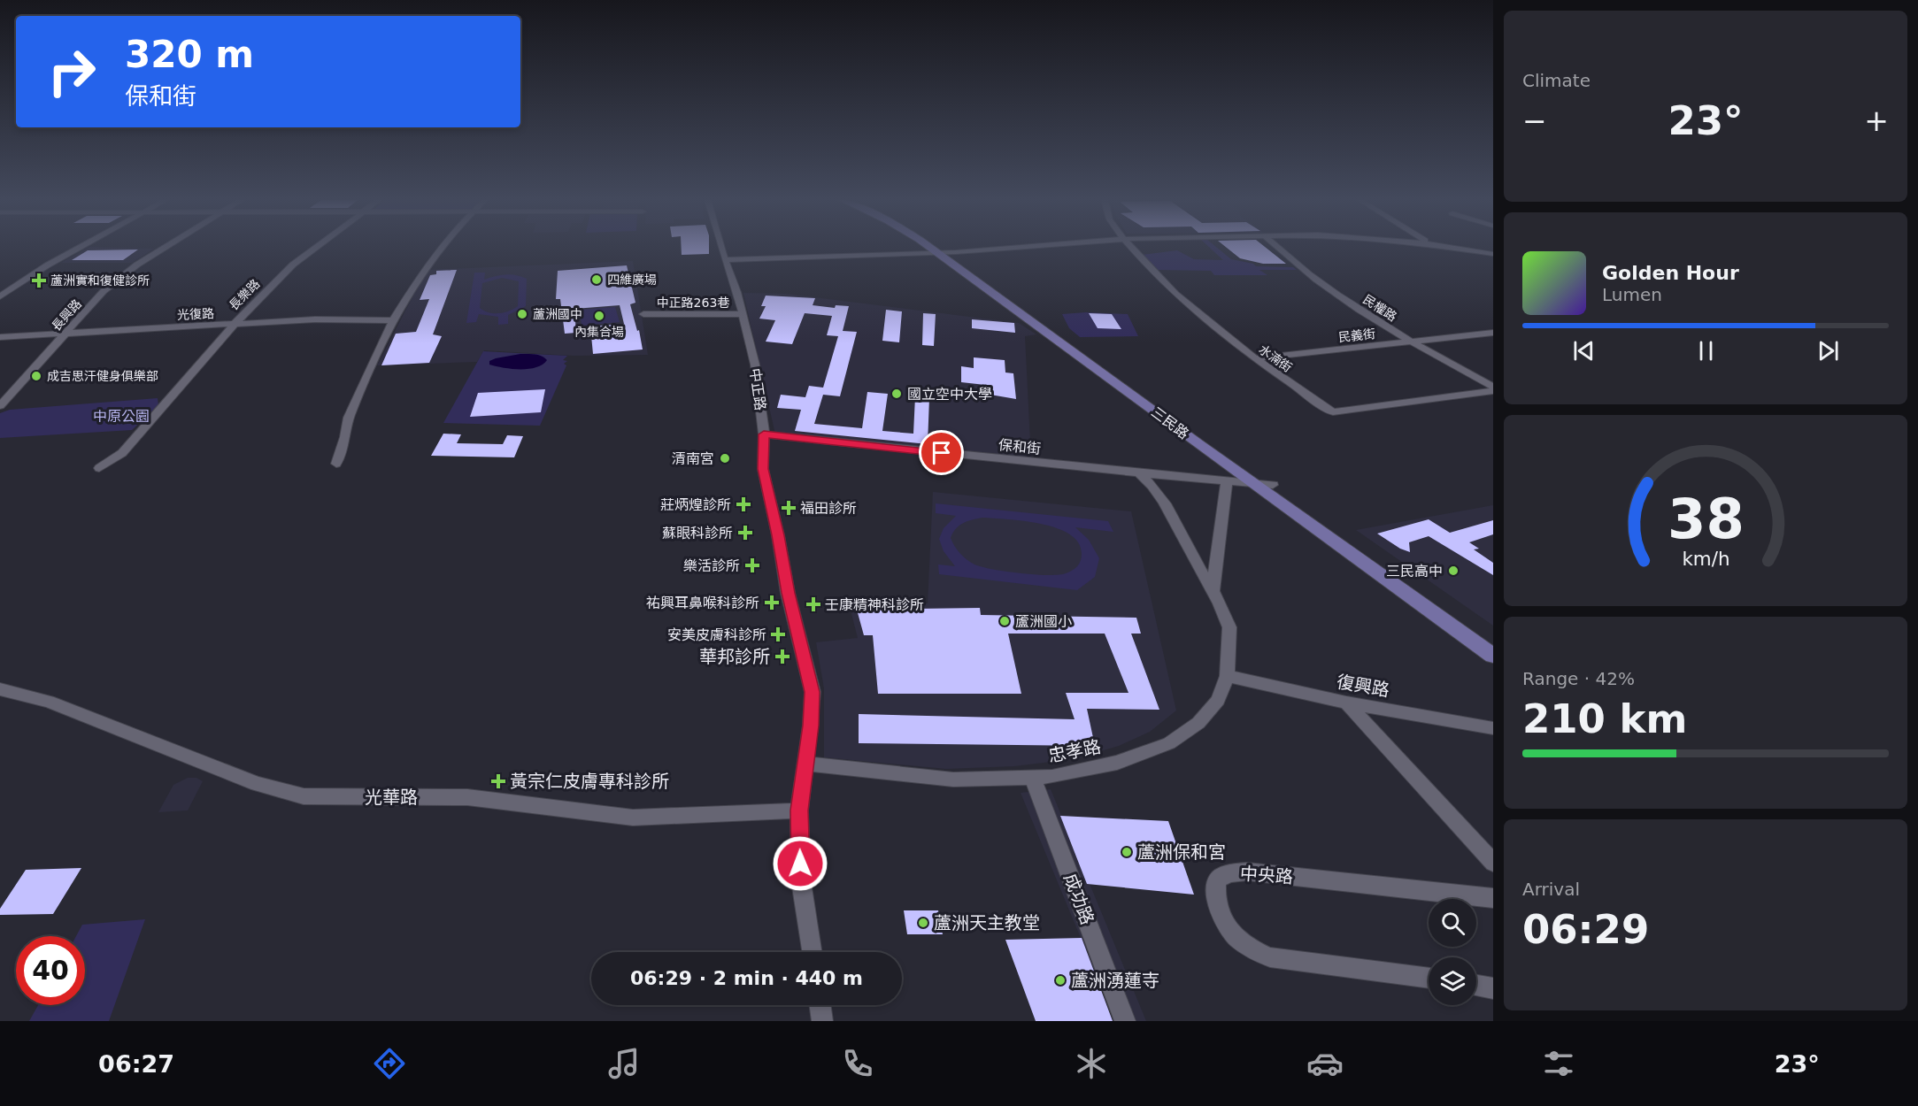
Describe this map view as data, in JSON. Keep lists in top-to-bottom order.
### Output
{
  "streets": {
    "main road": ["三民路"],
    "street": [
      "長樂路",
      "中正路263巷",
      "民權路",
      "光復路",
      "長興路",
      "民義街",
      "水湳街",
      "中正路",
      "保和街",
      "復興路",
      "忠孝路",
      "光華路",
      "中央路",
      "成功路"
    ]
  },
  "crossings": [
    ["長樂路", "光復路"],
    ["中正路263巷", "中正路"],
    ["民權路", "民義街"],
    ["光復路", "長興路"],
    ["民義街", "水湳街"],
    ["中正路", "保和街"],
    ["中正路", "忠孝路"],
    ["中正路", "光華路"],
    ["三民路", "保和街"],
    ["保和街", "忠孝路"],
    ["復興路", "忠孝路"],
    ["忠孝路", "成功路"]
  ],
  "parks": ["中原公園"],
  "places": {
    "other": [
      "四維廣場",
      "蘆洲國中",
      "內集合場",
      "成吉思汗健身俱樂部",
      "國立空中大學",
      "清南宮",
      "三民高中",
      "蘆洲國小",
      "蘆洲保和宮",
      "蘆洲天主教堂",
      "蘆洲湧蓮寺"
    ],
    "health": [
      "蘆洲實和復健診所",
      "莊炳煌診所",
      "福田診所",
      "蘇眼科診所",
      "樂活診所",
      "祐興耳鼻喉科診所",
      "壬康精神科診所",
      "安美皮膚科診所",
      "華邦診所",
      "黃宗仁皮膚專科診所"
    ]
  },
  "page": {
    "tile": [
      "Climate",
      ["Range · 42%", "210 km"],
      ["Arrival", "06:29"]
    ],
    "turn": ["320 m", "保和街"],
    "heat": ["−", "23°", "+"],
    "song": ["Golden Hour", "Lumen"],
    "limit": "40",
    "trip": "06:29 · 2 min · 440 m",
    "tabs": ["06:27", "23°"],
    "gauge": ["38", "km/h"]
  }
}
